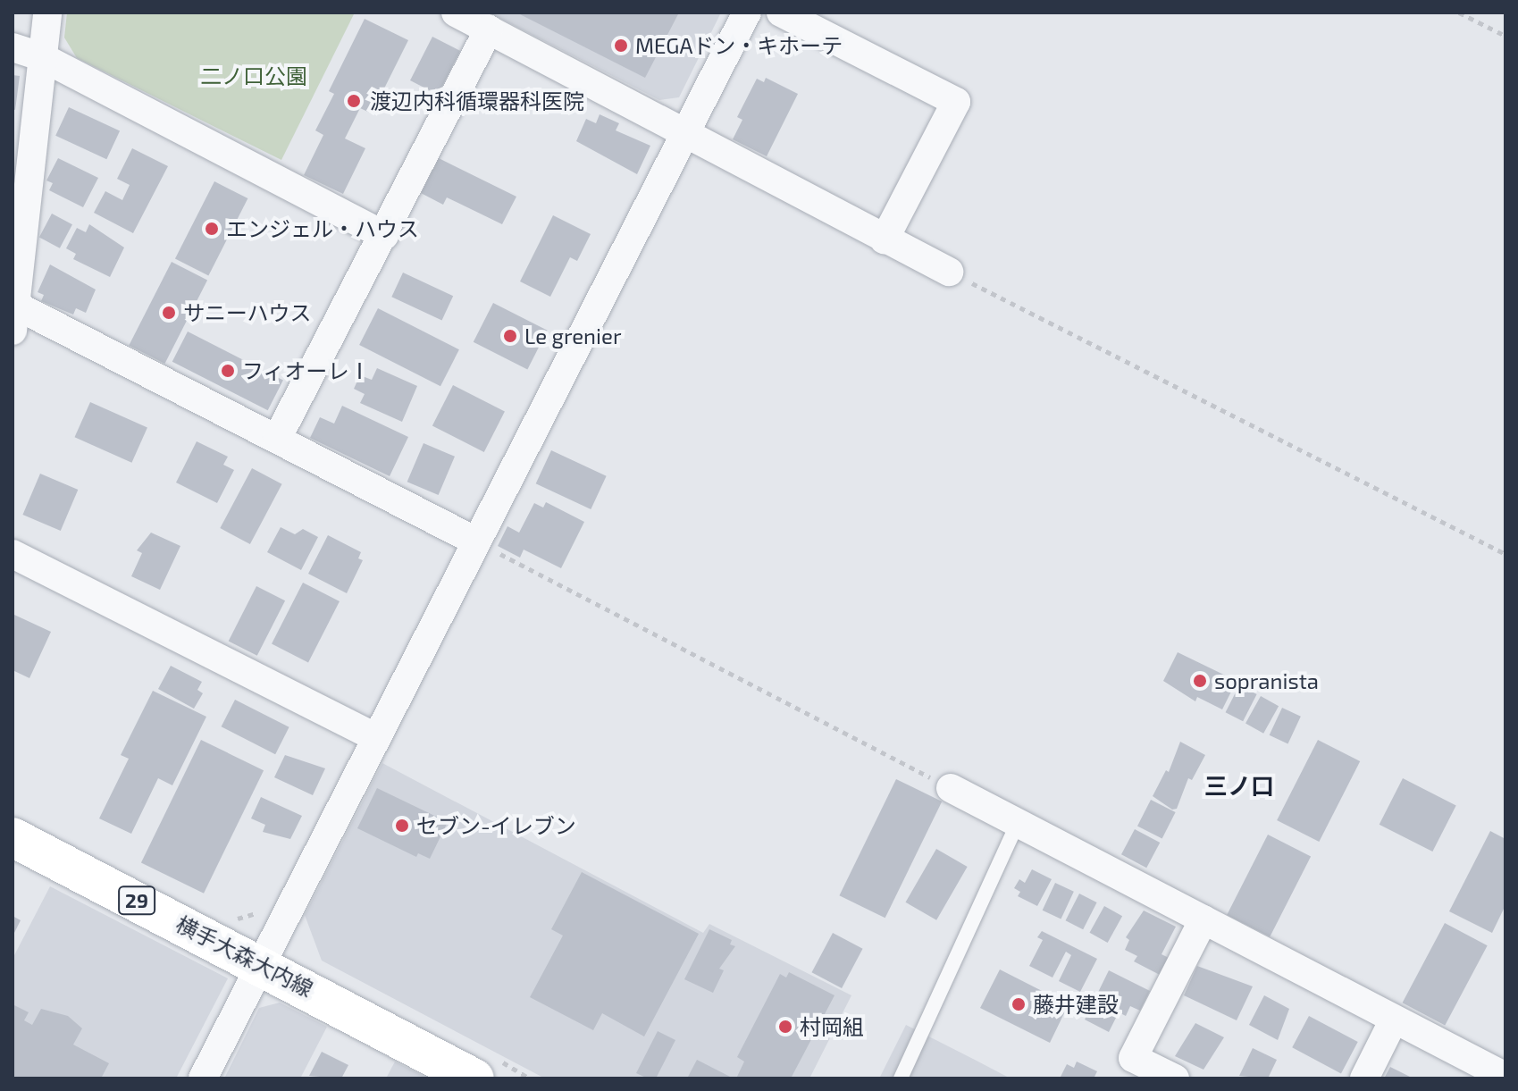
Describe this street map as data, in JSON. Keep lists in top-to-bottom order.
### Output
{
  "streets": {
    "main road": ["29", "横手大森大内線"]
  },
  "districts": ["三ノ口"],
  "parks": ["二ノ口公園"],
  "places": [
    "MEGAドン・キホーテ",
    "渡辺内科循環器科医院",
    "エンジェル・ハウス",
    "サニーハウス",
    "Le grenier",
    "フィオーレⅠ",
    "sopranista",
    "セブン-イレブン",
    "藤井建設",
    "村岡組"
  ]
}
